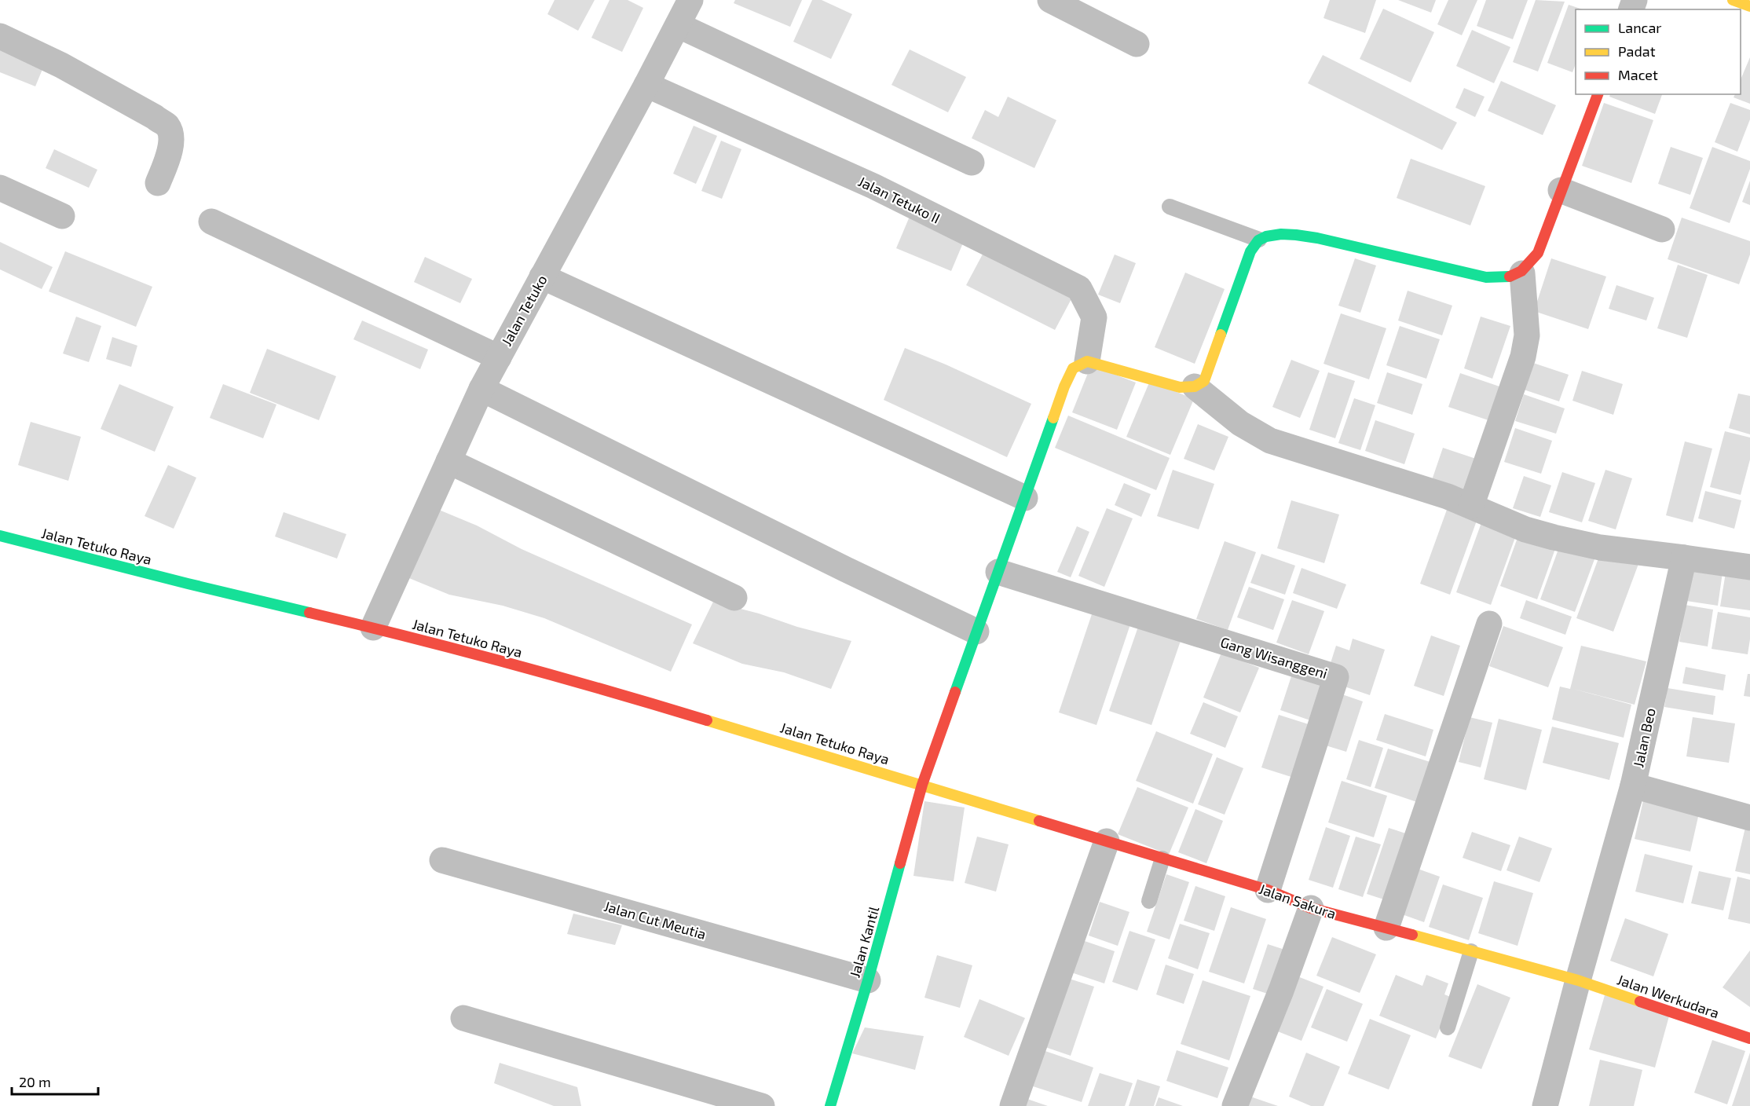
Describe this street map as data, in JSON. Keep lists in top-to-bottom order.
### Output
{
  "streets": {
    "street": [
      "Jalan Tetuko II",
      "Jalan Tetuko",
      "Jalan Tetuko Raya",
      "Gang Wisanggeni",
      "Jalan Beo",
      "Jalan Sakura",
      "Jalan Cut Meutia",
      "Jalan Kantil",
      "Jalan Werkudara"
    ]
  },
  "crossings": [
    ["Jalan Tetuko II", "Jalan Tetuko"],
    ["Jalan Tetuko II", "Jalan Kantil"],
    ["Jalan Tetuko", "Jalan Tetuko Raya"],
    ["Jalan Tetuko Raya", "Jalan Sakura"],
    ["Jalan Tetuko Raya", "Jalan Kantil"],
    ["Gang Wisanggeni", "Jalan Sakura"],
    ["Gang Wisanggeni", "Jalan Kantil"],
    ["Jalan Beo", "Jalan Sakura"],
    ["Jalan Beo", "Jalan Werkudara"],
    ["Jalan Sakura", "Jalan Kantil"],
    ["Jalan Sakura", "Jalan Werkudara"],
    ["Jalan Cut Meutia", "Jalan Kantil"]
  ],
  "legend": ["Lancar", "Padat", "Macet"],
  "scale_bar": "20 m"
}
